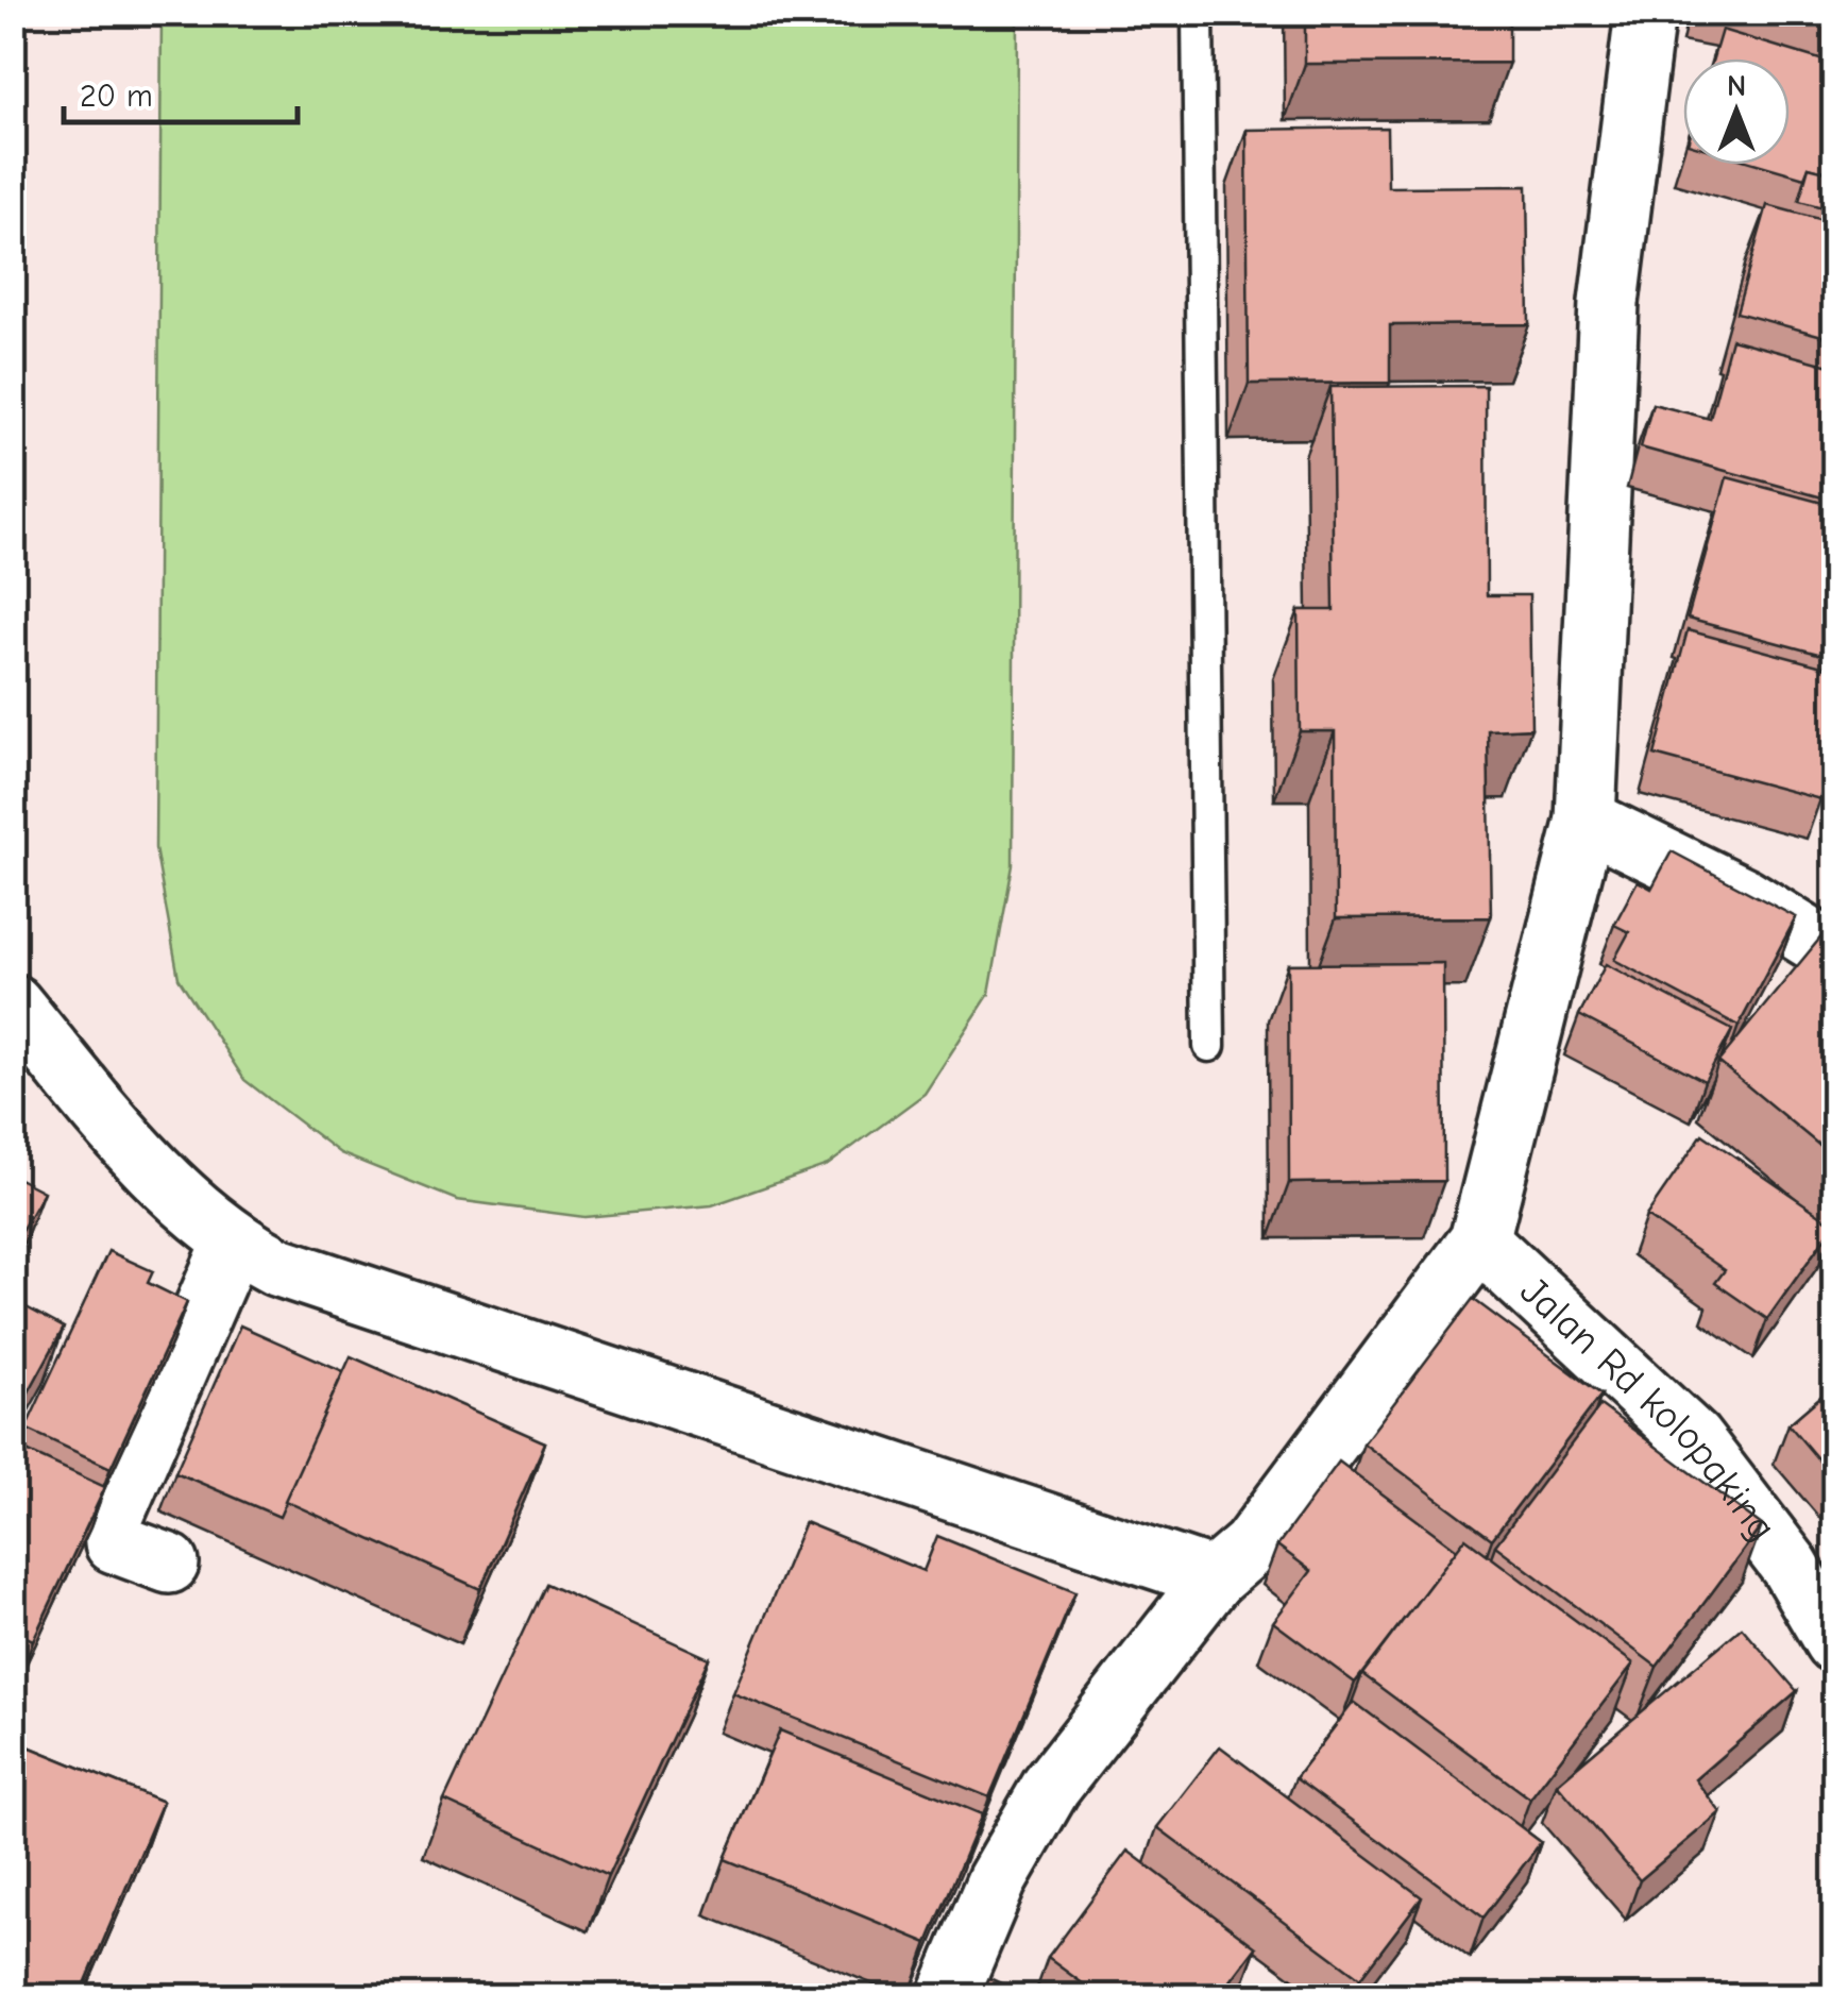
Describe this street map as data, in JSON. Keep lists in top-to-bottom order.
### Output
{
  "streets": {
    "street": ["Jalan Rd kolopaking"]
  },
  "scale_bar": "20 m",
  "north": "top"
}
